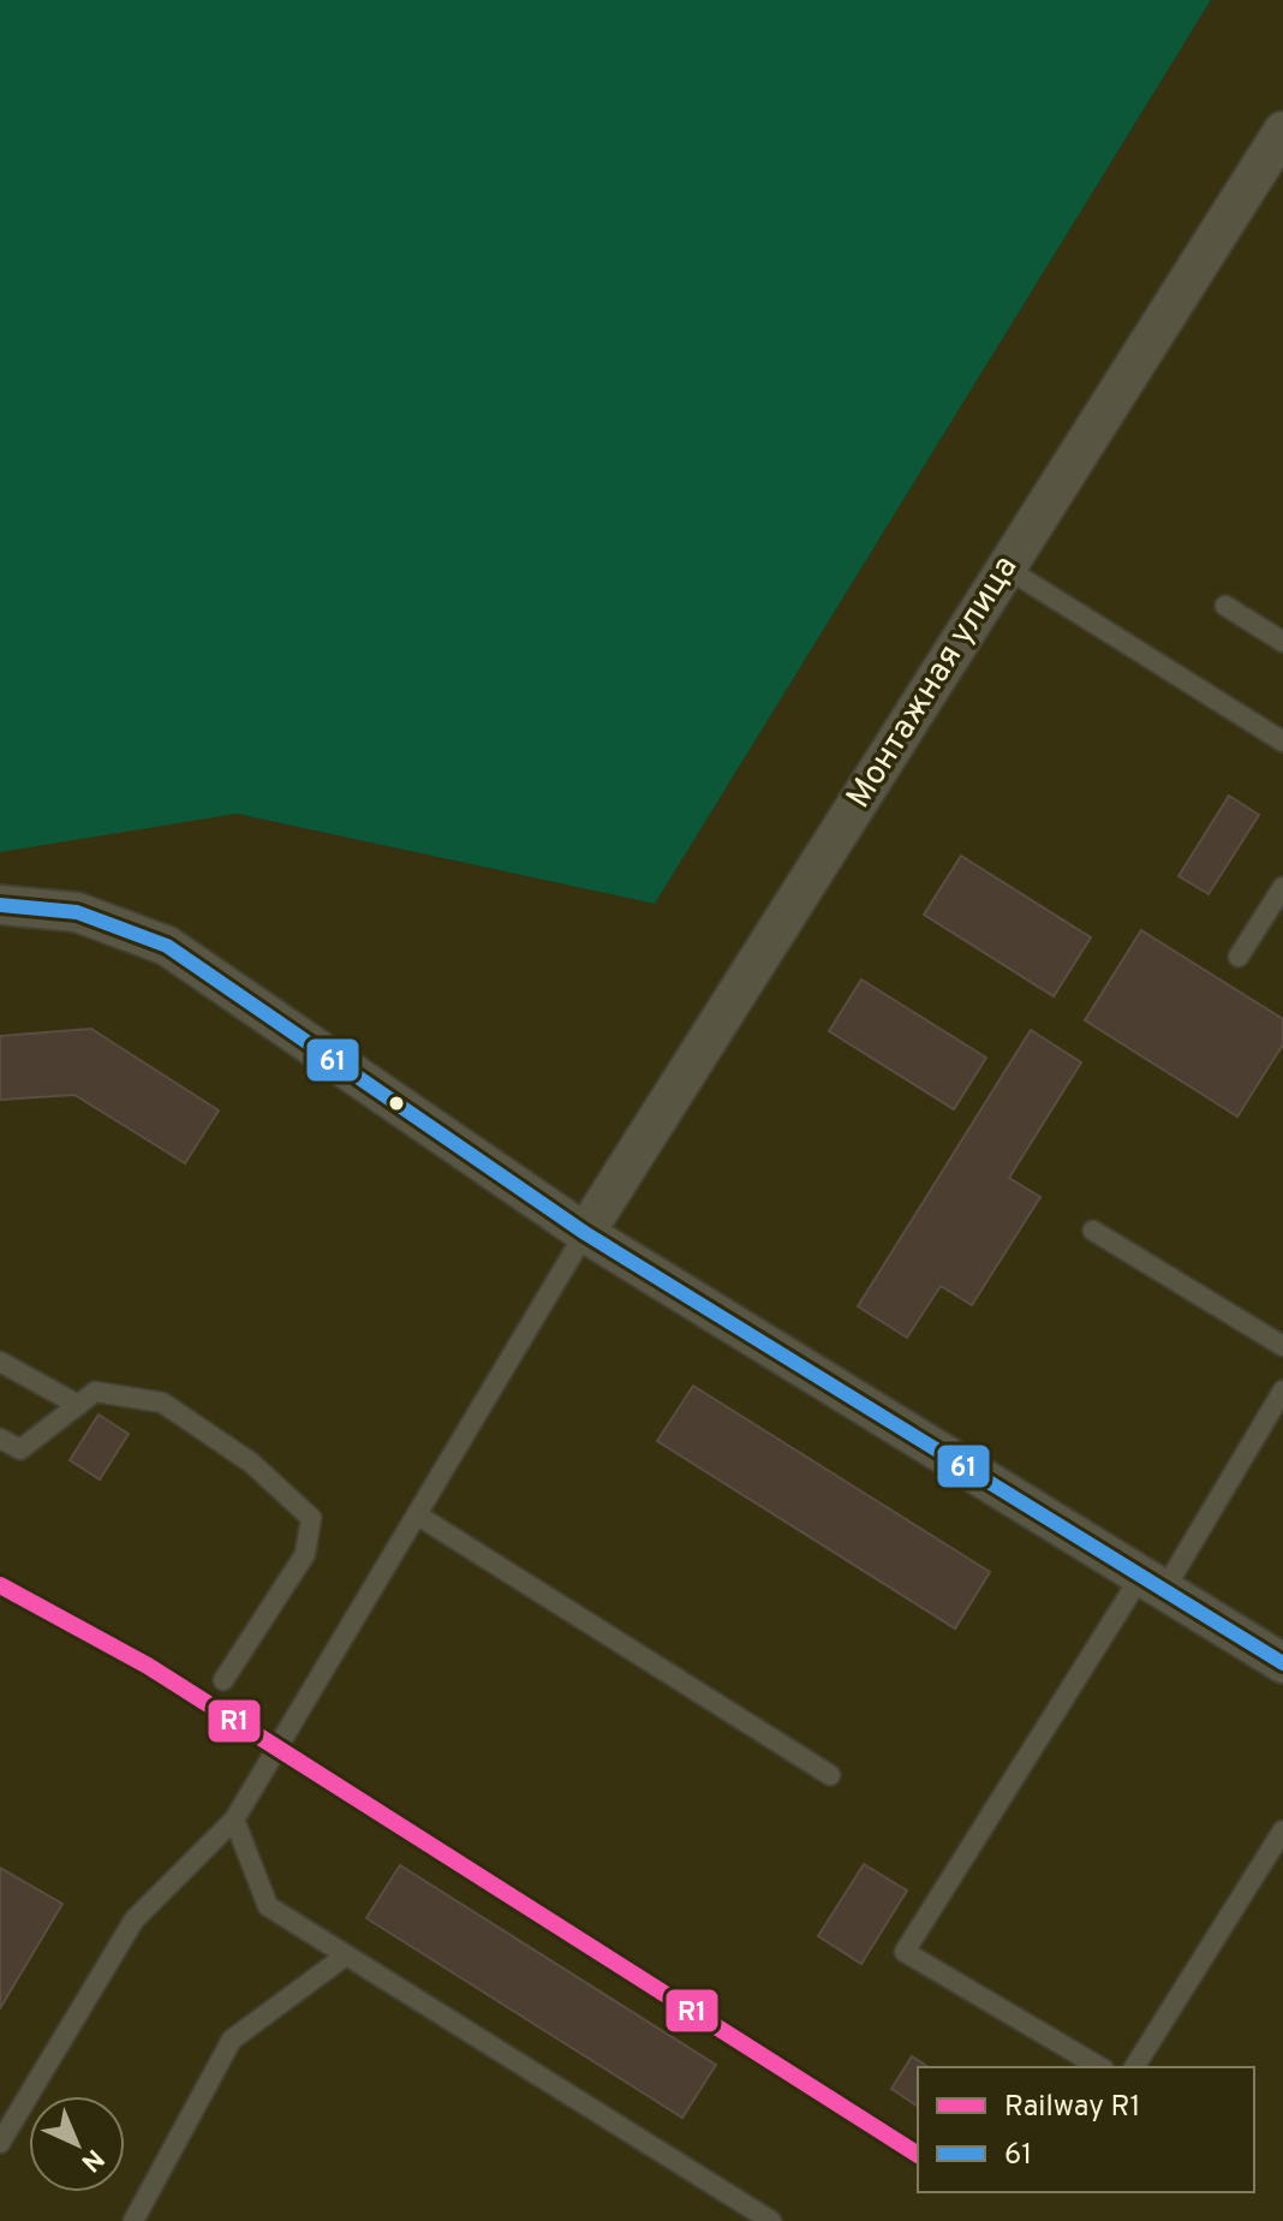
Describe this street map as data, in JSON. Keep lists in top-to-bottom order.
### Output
{
  "streets": {
    "street": ["Монтажная улица"]
  },
  "lines": ["transit line 61", "rail line R1"],
  "legend": ["Railway R1", "61"],
  "north": "bottom right"
}
